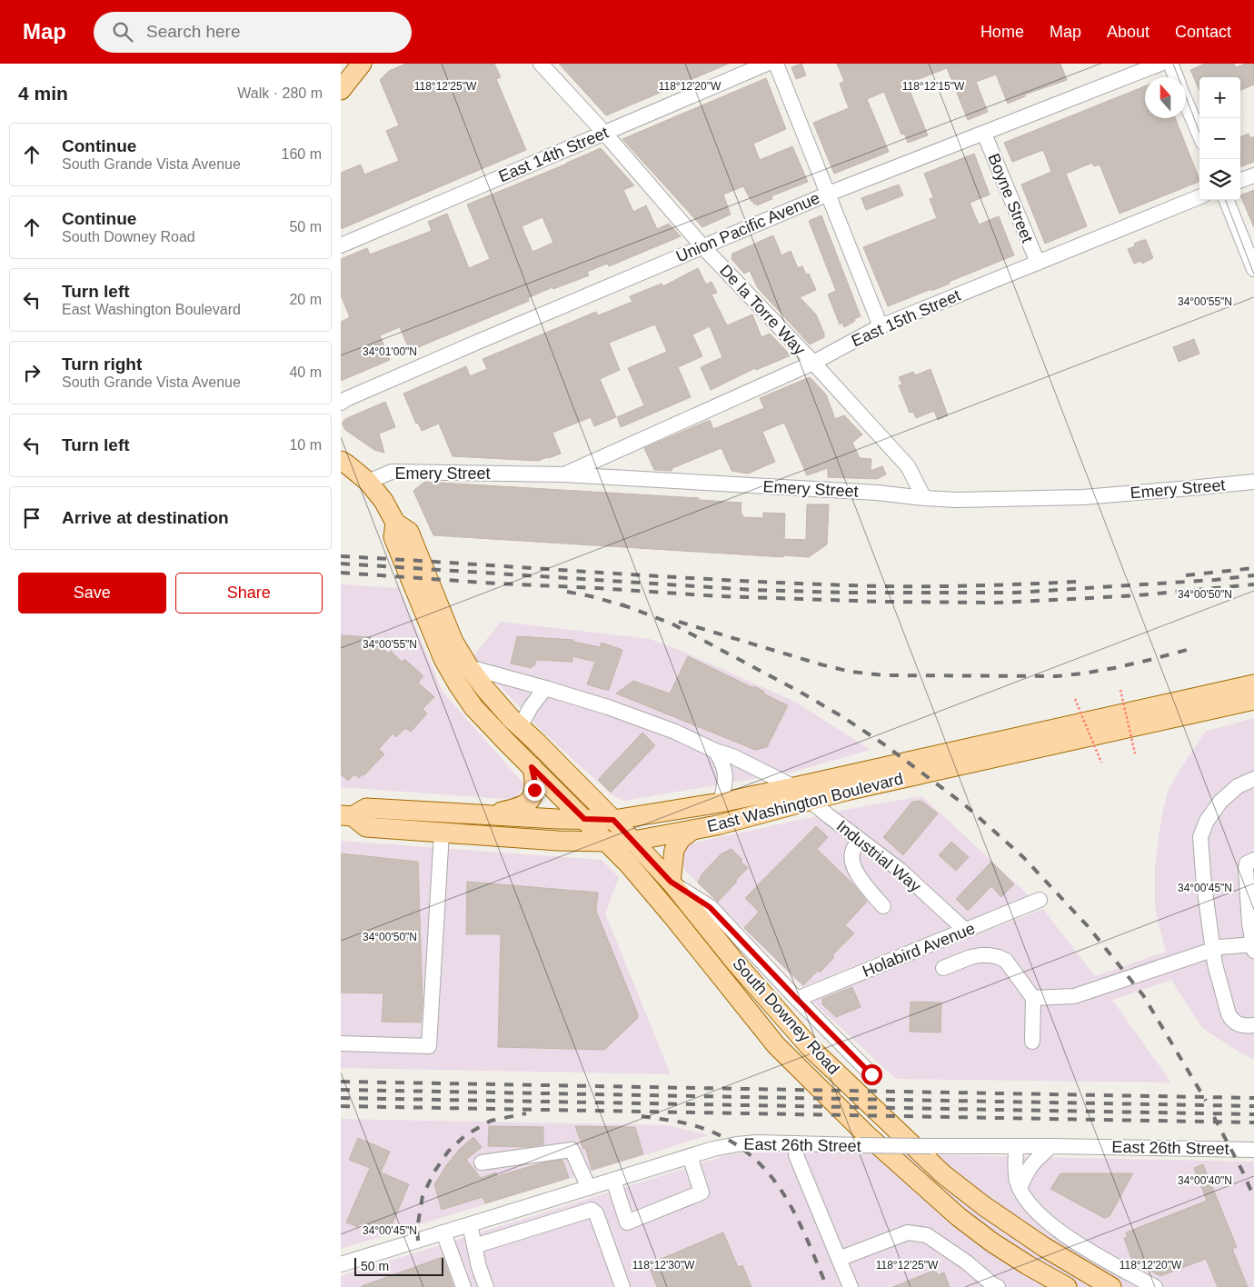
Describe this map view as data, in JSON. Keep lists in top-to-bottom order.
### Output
{
  "streets": {
    "main road": ["East Washington Boulevard", "South Downey Road"],
    "street": [
      "East 14th Street",
      "Boyne Street",
      "Union Pacific Avenue",
      "De la Torre Way",
      "East 15th Street",
      "Emery Street",
      "Industrial Way",
      "Holabird Avenue",
      "East 26th Street"
    ]
  },
  "crossings": [
    ["East 14th Street", "De la Torre Way"],
    ["Boyne Street", "Union Pacific Avenue"],
    ["Boyne Street", "East 15th Street"],
    ["Union Pacific Avenue", "De la Torre Way"],
    ["De la Torre Way", "East 15th Street"],
    ["De la Torre Way", "Emery Street"],
    ["East 15th Street", "Emery Street"],
    ["East Washington Boulevard", "Industrial Way"],
    ["East Washington Boulevard", "South Downey Road"],
    ["Industrial Way", "Holabird Avenue"],
    ["Industrial Way", "South Downey Road"]
  ],
  "scale_bar": "50 m",
  "north": "top",
  "page": {
    "header": "Map",
    "search": "Search here",
    "nav": [
      "Home",
      "Map",
      "About",
      "Contact"
    ],
    "heading": ["4 min", "Walk · 280 m"],
    "map_buttons": ["+", "−"],
    "list": [
      ["Continue", "South Grande Vista Avenue", "160 m"],
      ["Continue", "South Downey Road", "50 m"],
      ["Turn left", "East Washington Boulevard", "20 m"],
      ["Turn right", "South Grande Vista Avenue", "40 m"],
      ["Turn left", "10 m"],
      "Arrive at destination"
    ],
    "buttons": ["Save", "Share"],
    "scale": "50 m"
  },
  "coordinates": [
    "118°12'25\"W",
    "118°12'20\"W",
    "118°12'15\"W",
    "34°00'55\"N",
    "34°01'00\"N",
    "34°00'50\"N",
    "34°00'45\"N",
    "34°00'40\"N",
    "118°12'30\"W"
  ]
}
